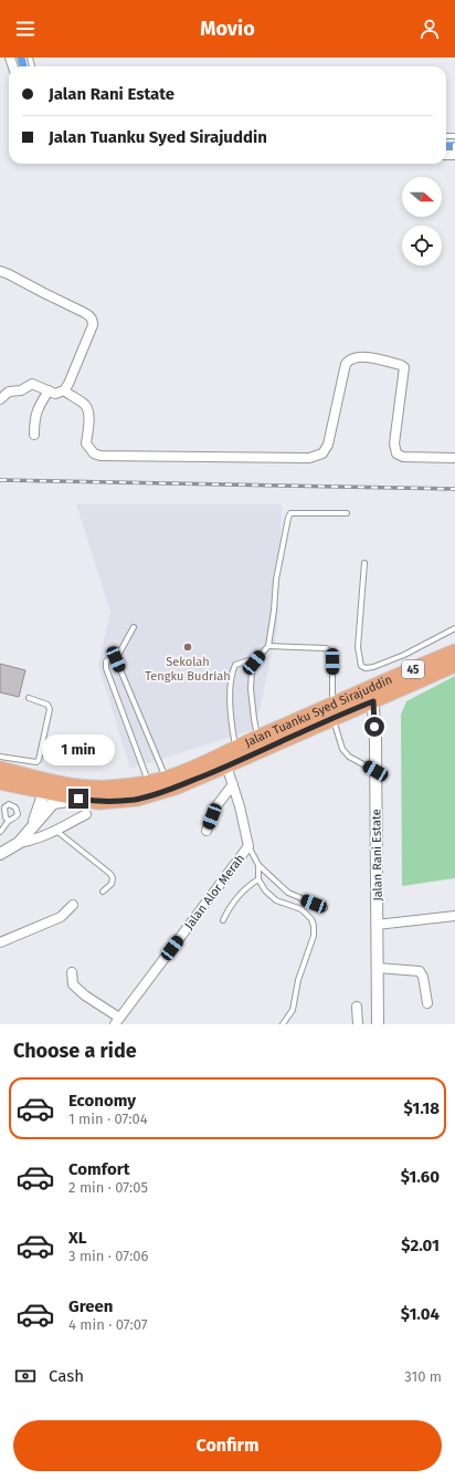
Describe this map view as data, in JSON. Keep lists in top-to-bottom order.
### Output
{
  "streets": {
    "highway": ["45", "Jalan Tuanku Syed Sirajuddin"],
    "street": ["Jalan Rani Estate", "Jalan Alor Merah"]
  },
  "crossings": [
    ["Jalan Tuanku Syed Sirajuddin", "Jalan Rani Estate"],
    ["Jalan Tuanku Syed Sirajuddin", "Jalan Alor Merah"]
  ],
  "places": ["Sekolah Tengku Budriah"],
  "north": "right",
  "page": {
    "header": "Movio",
    "banner": ["Jalan Rani Estate", "Jalan Tuanku Syed Sirajuddin"],
    "bubble": "1 min",
    "heading": "Choose a ride",
    "list": [
      {
        "name": "Economy",
        "note": "1 min · 07:04",
        "value": "$1.18"
      },
      {
        "name": "Comfort",
        "note": "2 min · 07:05",
        "value": "$1.60"
      },
      {
        "name": "XL",
        "note": "3 min · 07:06",
        "value": "$2.01"
      },
      {
        "name": "Green",
        "note": "4 min · 07:07",
        "value": "$1.04"
      }
    ],
    "pay": ["Cash", "310 m"],
    "buttons": "Confirm"
  }
}
